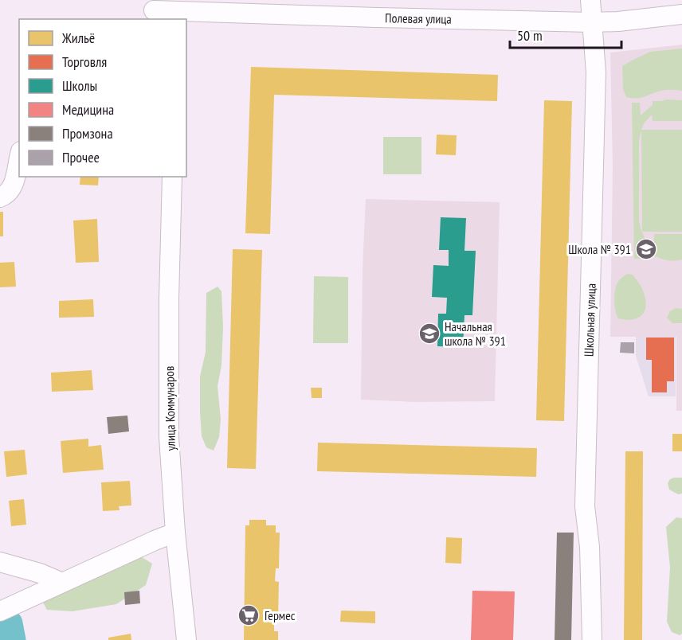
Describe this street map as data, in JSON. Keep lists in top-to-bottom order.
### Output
{
  "streets": {
    "street": ["Полевая улица", "Школьная улица", "улица Коммунаров"]
  },
  "crossings": [
    ["Полевая улица", "Школьная улица"]
  ],
  "places": {
    "school or university": ["Школа № 391", "Начальная школа № 391"],
    "supermarket": ["Гермес"]
  },
  "legend": [
    "Жильё",
    "Торговля",
    "Школы",
    "Медицина",
    "Промзона",
    "Прочее"
  ],
  "scale_bar": "50 m"
}
